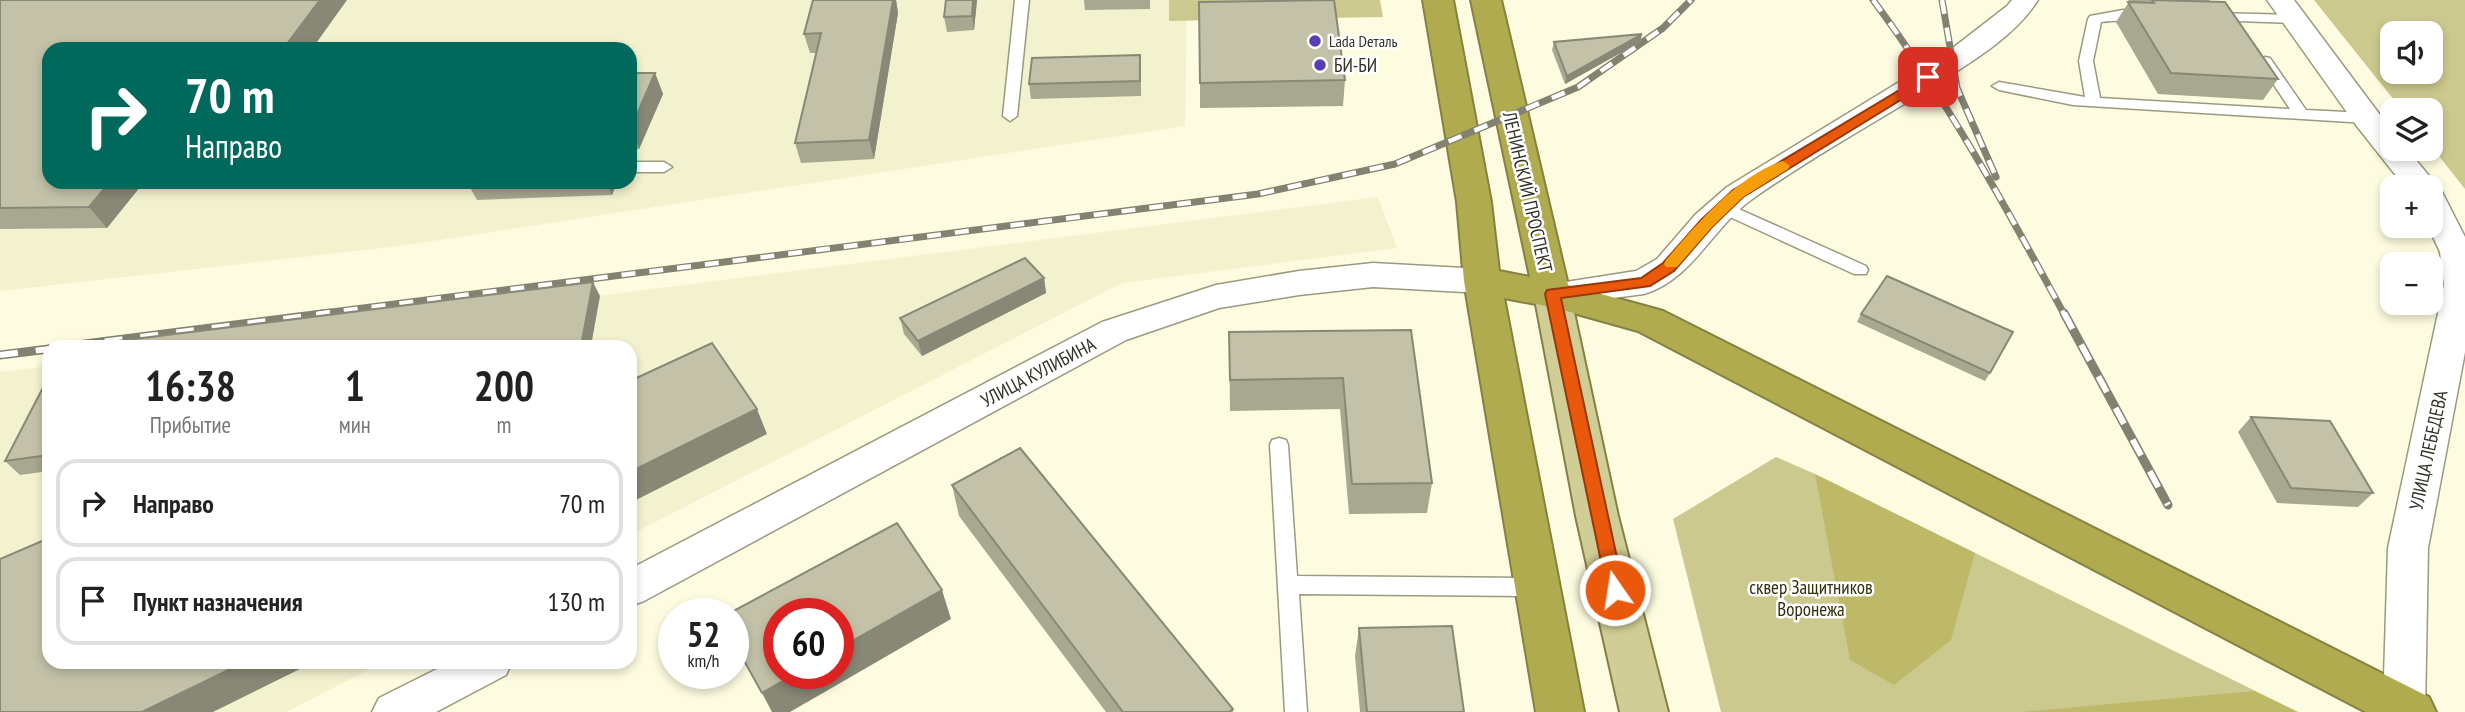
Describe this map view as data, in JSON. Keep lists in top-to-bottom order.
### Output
{
  "streets": {
    "highway": ["ЛЕНИНСКИЙ ПРОСПЕКТ"],
    "street": ["УЛИЦА КУЛИБИНА", "УЛИЦА ЛЕБЕДЕВА"]
  },
  "parks": ["сквер Защитников Воронежа"],
  "places": ["Lada Dеталь", "БИ-БИ"],
  "page": {
    "map_buttons": ["+", "−"],
    "turn": ["70 m", "Направо"],
    "eta": [
      "16:38",
      "Прибытие",
      "1",
      "мин",
      "200",
      "m"
    ],
    "list": [
      {
        "name": "Направо",
        "value": "70 m"
      },
      {
        "name": "Пункт назначения",
        "value": "130 m"
      }
    ],
    "speed": "52 km/h",
    "limit": "60"
  }
}
